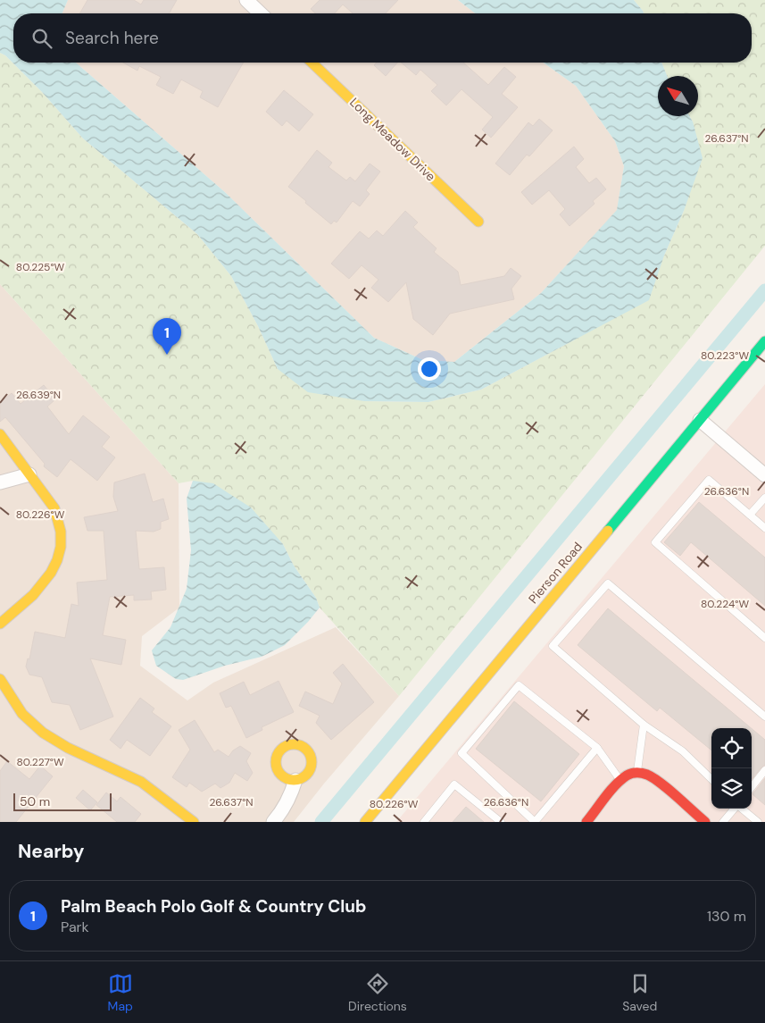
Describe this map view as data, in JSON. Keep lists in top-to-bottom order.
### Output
{
  "streets": {
    "street": ["Long Meadow Drive", "Pierson Road"]
  },
  "scale_bar": "50 m",
  "north": "top left",
  "page": {
    "search": "Search here",
    "pins": "1",
    "scale": "50 m",
    "heading": "Nearby",
    "list": [
      {
        "mark": "1",
        "name": "Palm Beach Polo Golf & Country Club",
        "note": "Park",
        "value": "130 m"
      }
    ],
    "nav": ["Map", "Directions", "Saved"]
  },
  "coordinates": [
    "26.637°N",
    "80.225°W",
    "80.223°W",
    "26.639°N",
    "26.636°N",
    "80.226°W",
    "80.224°W",
    "80.227°W"
  ]
}
